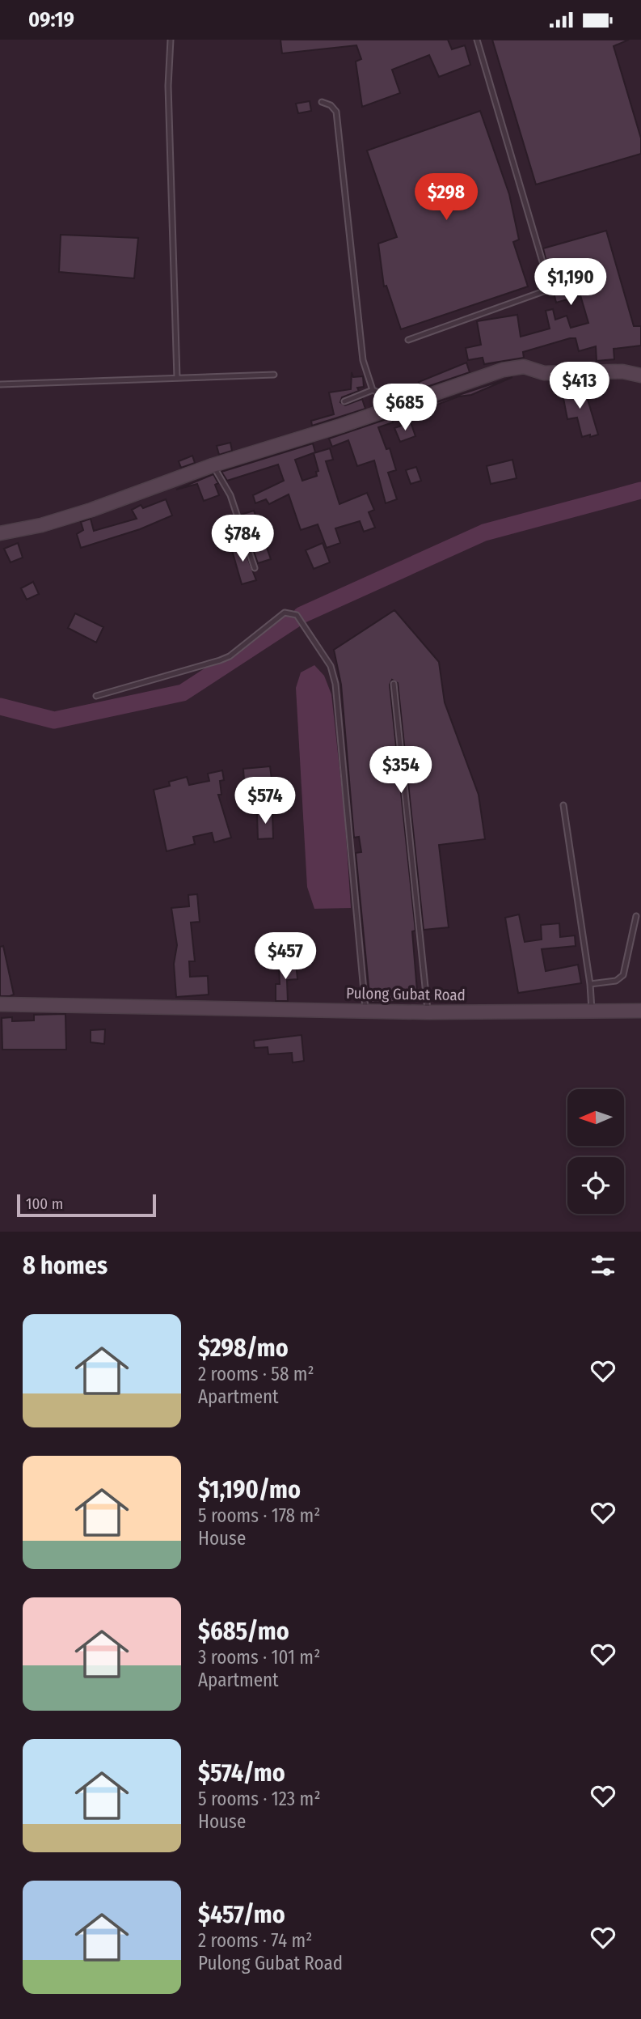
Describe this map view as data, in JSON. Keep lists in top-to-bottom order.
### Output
{
  "streets": {
    "street": ["Pulong Gubat Road"]
  },
  "scale_bar": "100 m",
  "north": "left",
  "page": {
    "status": "09:19",
    "price": [
      "$298",
      "$1,190",
      "$413",
      "$685",
      "$784",
      "$354",
      "$574",
      "$457"
    ],
    "scale": "100 m",
    "heading": "8 homes",
    "list": [
      {
        "name": "$298/mo",
        "note": "2 rooms · 58 m² · Apartment"
      },
      {
        "name": "$1,190/mo",
        "note": "5 rooms · 178 m² · House"
      },
      {
        "name": "$685/mo",
        "note": "3 rooms · 101 m² · Apartment"
      },
      {
        "name": "$574/mo",
        "note": "5 rooms · 123 m² · House"
      },
      {
        "name": "$457/mo",
        "note": "2 rooms · 74 m² · Pulong Gubat Road"
      }
    ]
  }
}
